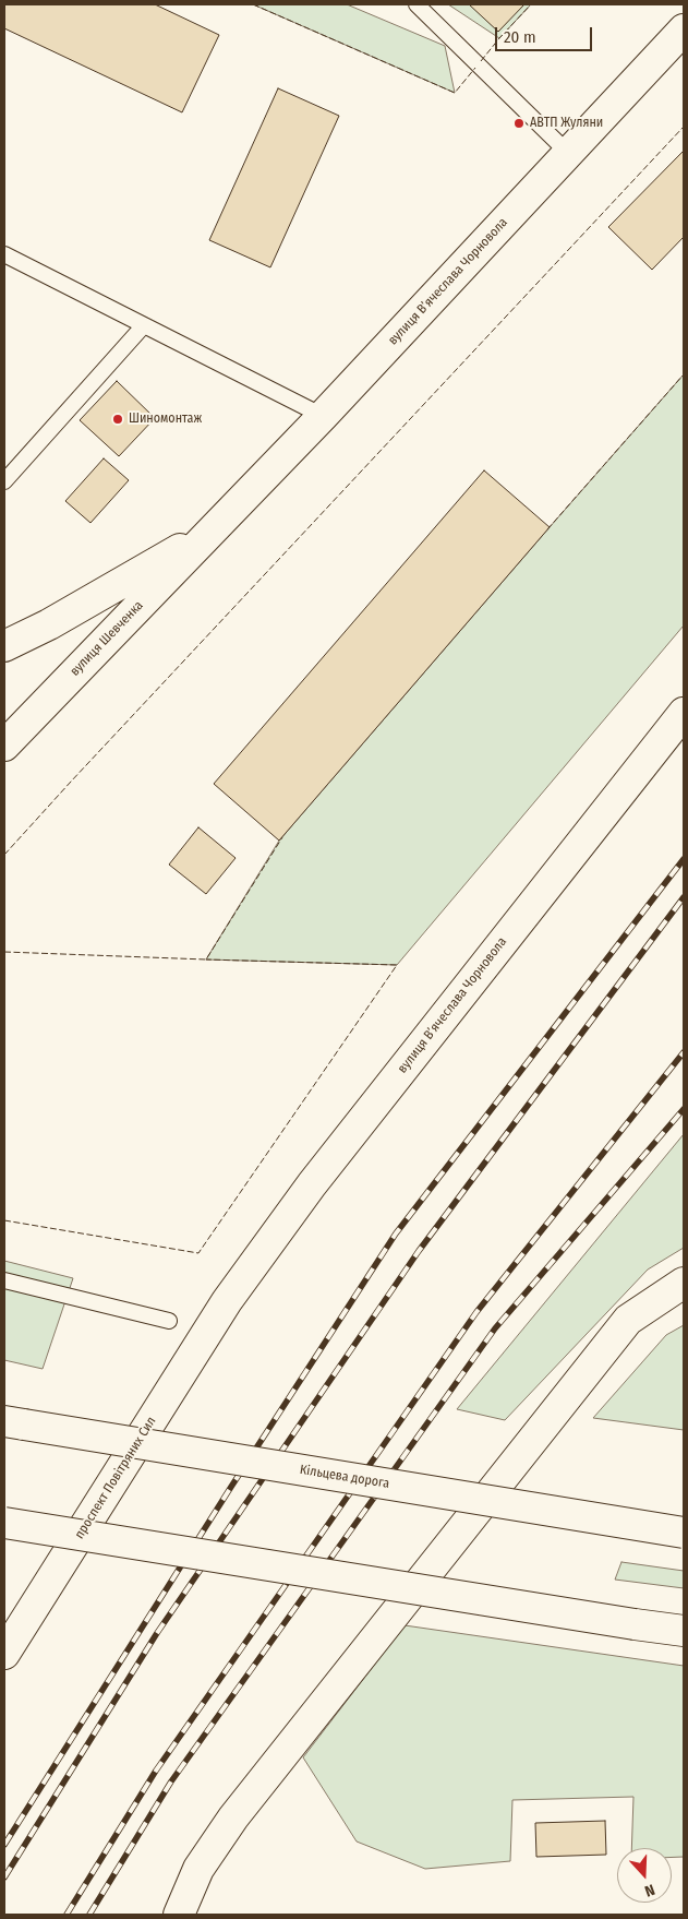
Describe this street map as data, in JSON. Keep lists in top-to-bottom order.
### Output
{
  "streets": {
    "main road": [
      "вулиця Вʼячеслава Чорновола",
      "вулиця Шевченка",
      "Кільцева дорога",
      "проспект Повітряних Сил"
    ]
  },
  "crossings": [
    ["вулиця Вʼячеслава Чорновола", "вулиця Шевченка"],
    ["вулиця Вʼячеслава Чорновола", "проспект Повітряних Сил"]
  ],
  "places": ["АВТП Жуляни", "Шиномонтаж"],
  "scale_bar": "20 m",
  "north": "bottom"
}
